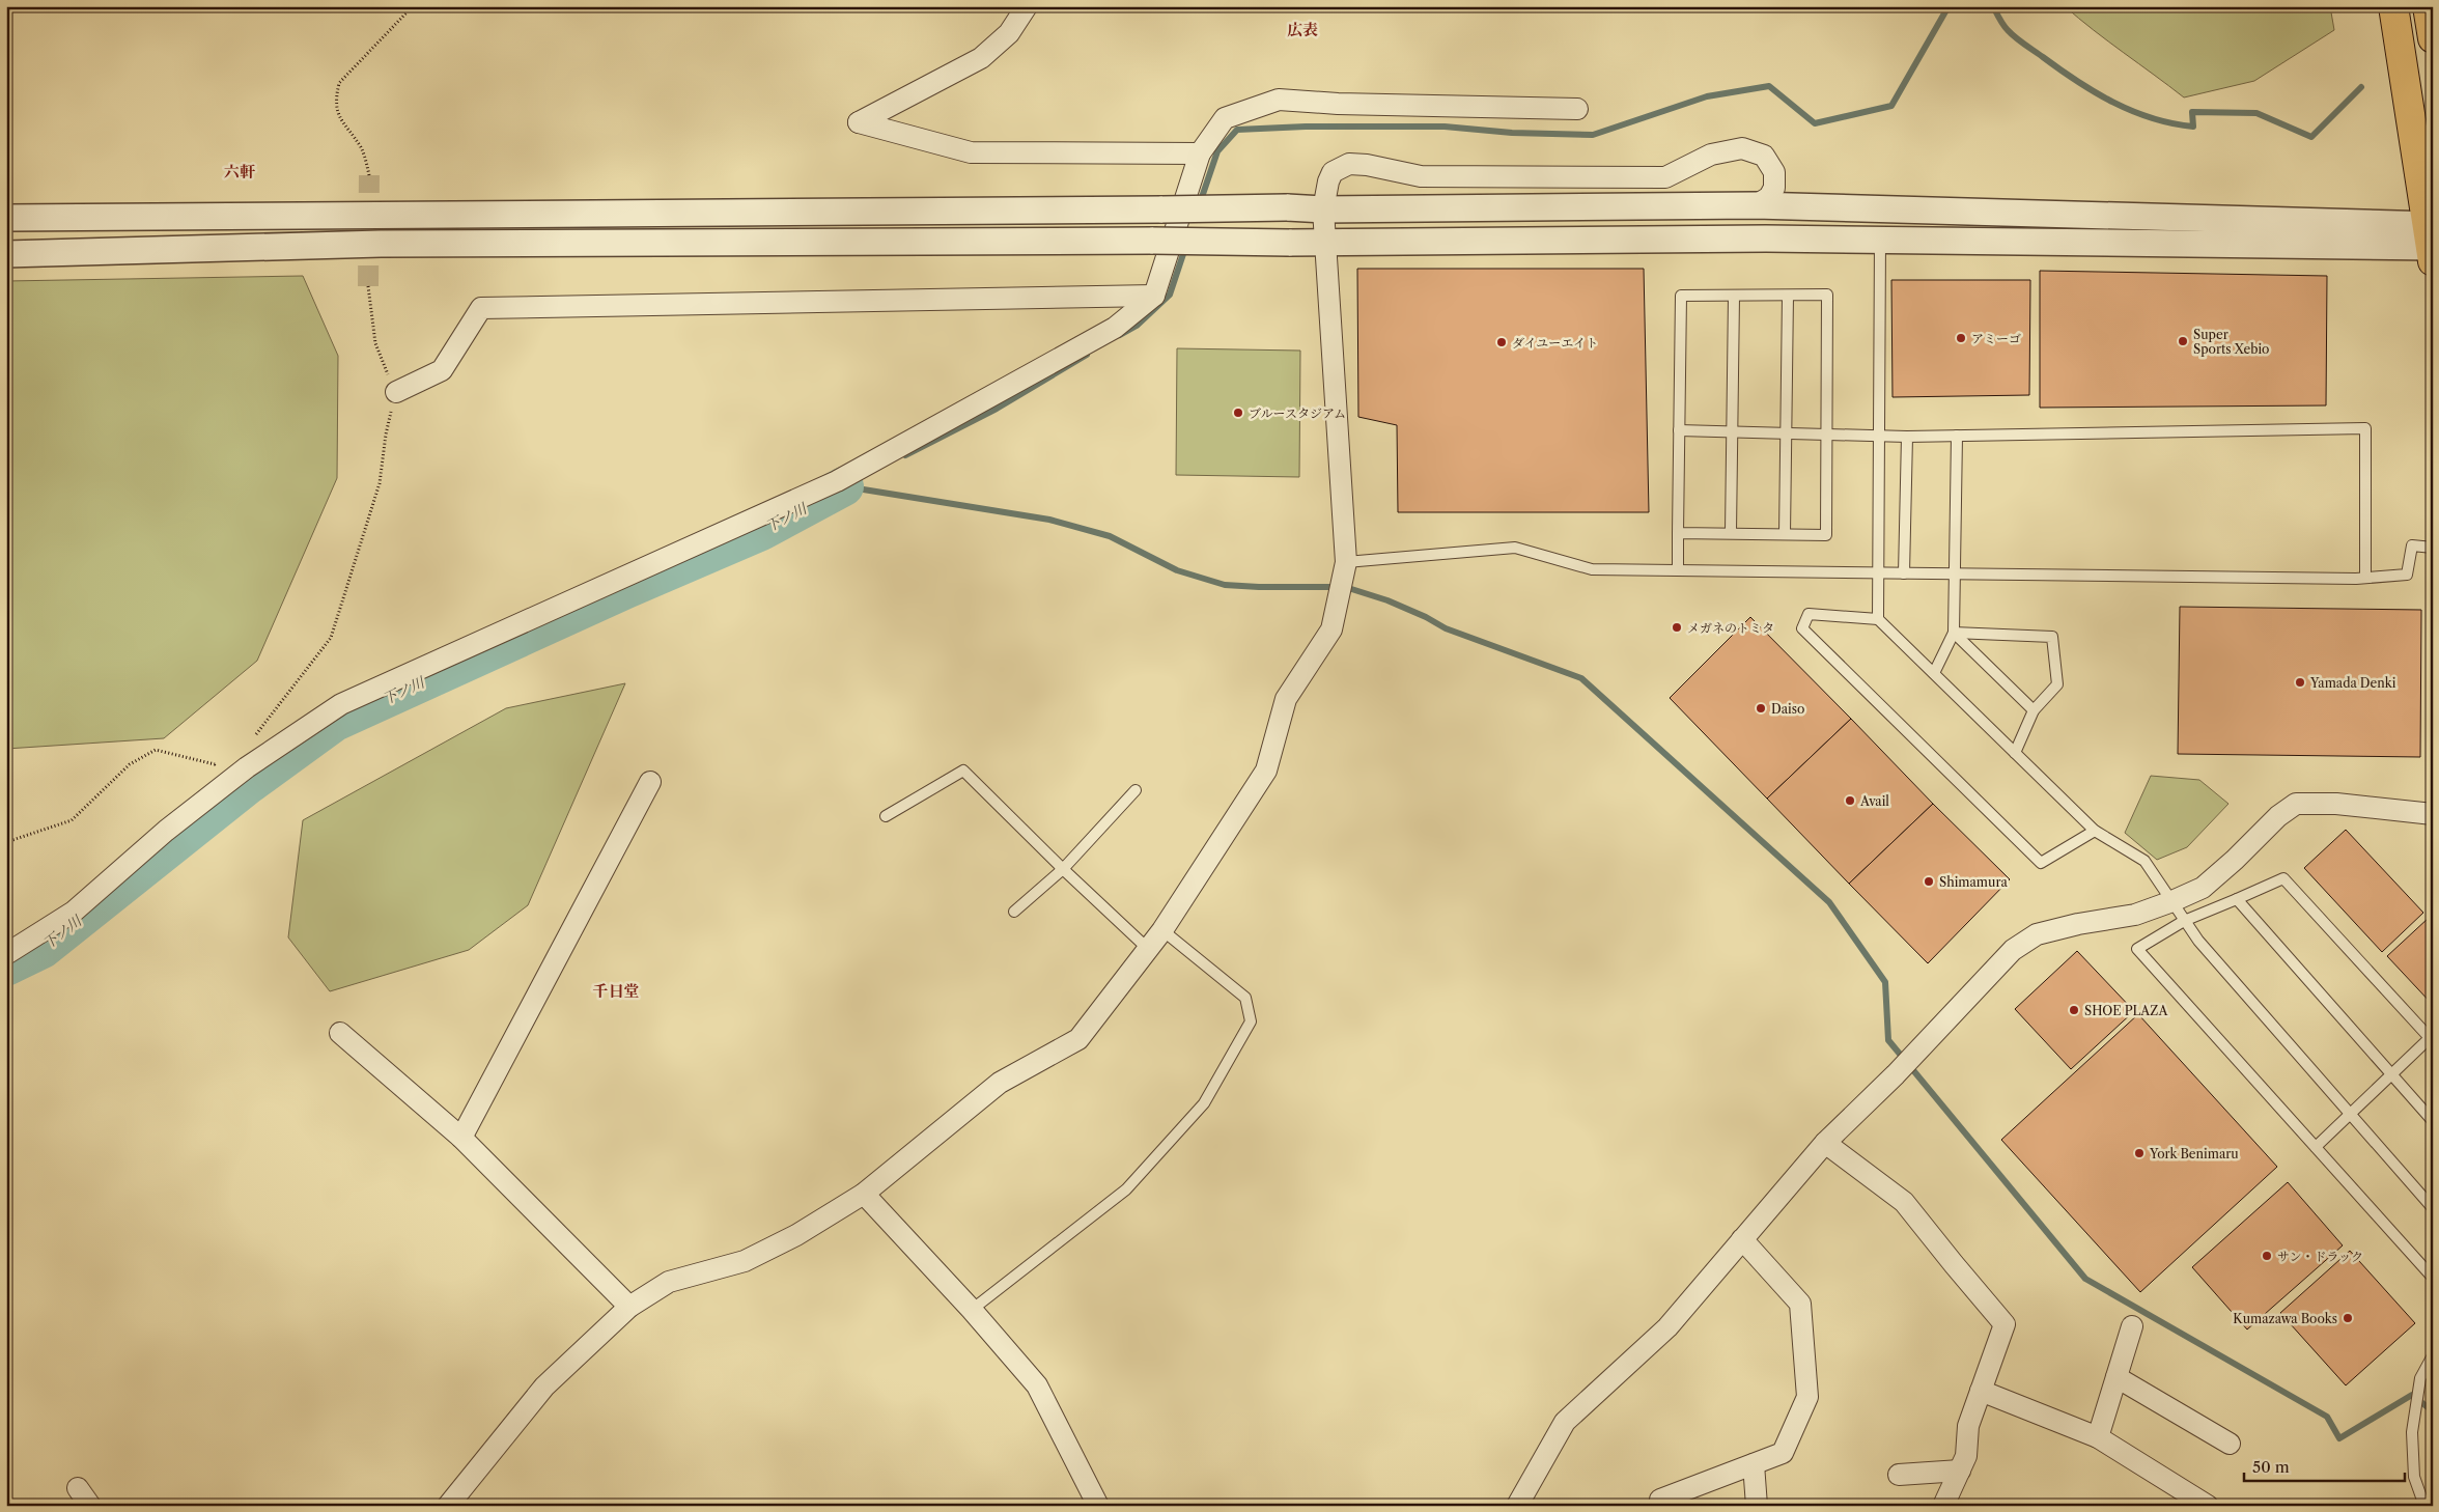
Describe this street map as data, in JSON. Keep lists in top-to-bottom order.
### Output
{
  "districts": ["広表", "六軒", "千日堂"],
  "water": ["下ノ川"],
  "places": [
    "アミーゴ",
    "Super Sports Xebio",
    "ダイユーエイト",
    "ブルースタジアム",
    "メガネのトミタ",
    "Yamada Denki",
    "Daiso",
    "Avail",
    "Shimamura",
    "SHOE PLAZA",
    "York Benimaru",
    "サン・ドラック",
    "Kumazawa Books"
  ],
  "scale_bar": "50 m"
}
